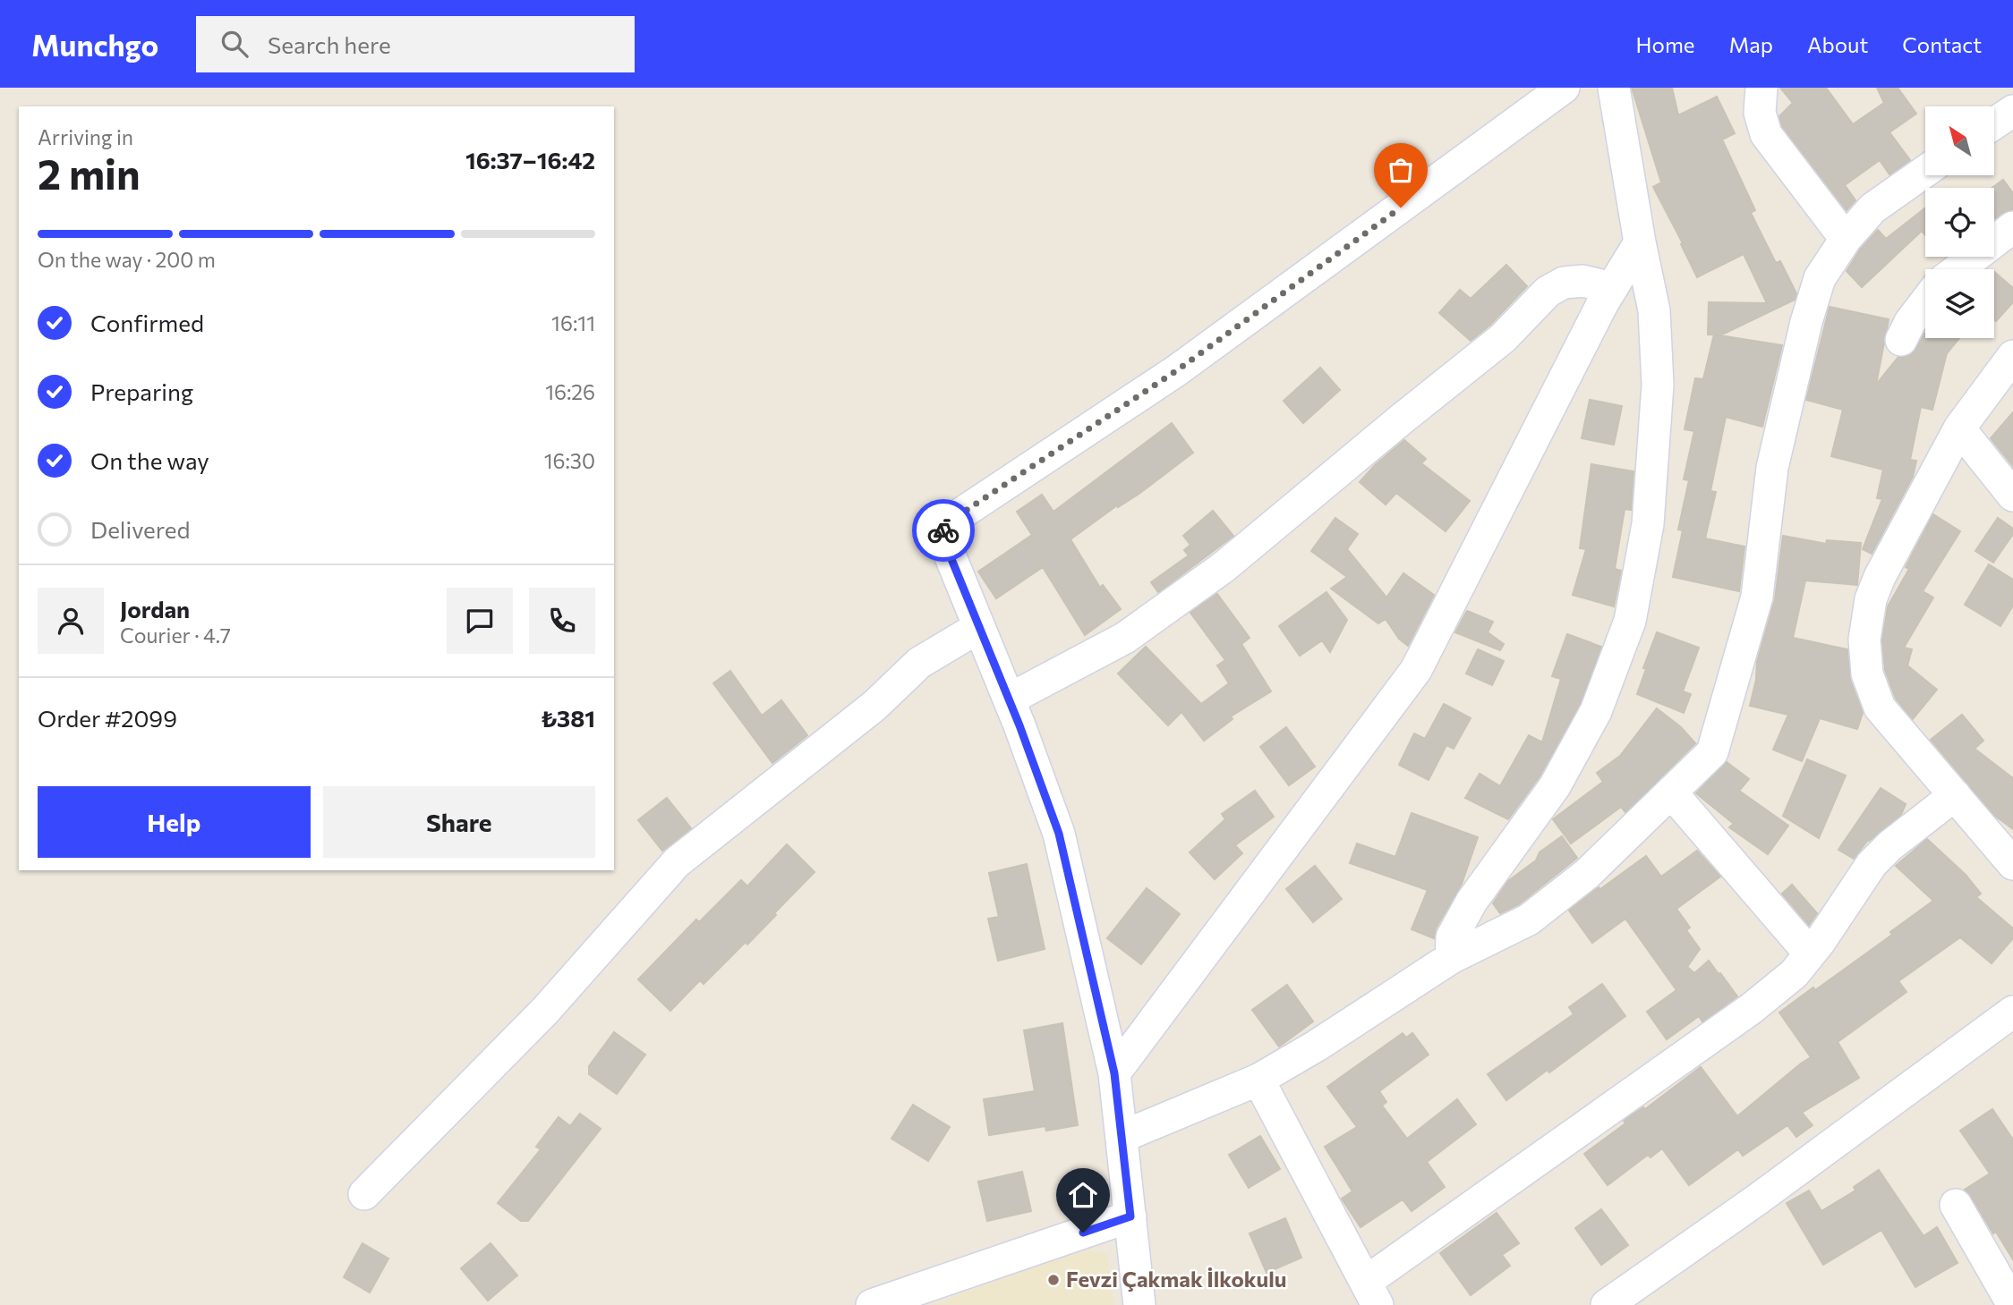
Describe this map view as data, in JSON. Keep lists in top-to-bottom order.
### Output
{
  "places": ["Fevzi Çakmak İlkokulu"],
  "north": "top left",
  "page": {
    "header": "Munchgo",
    "search": "Search here",
    "nav": [
      "Home",
      "Map",
      "About",
      "Contact"
    ],
    "heading": ["2 min", "Arriving in", "16:37–16:42"],
    "panel": [
      "Jordan",
      "Courier · 4.7",
      "Order #2099",
      "₺381"
    ],
    "bar": "On the way · 200 m",
    "list": [
      ["Confirmed", "16:11"],
      ["Preparing", "16:26"],
      ["On the way", "16:30"],
      "Delivered"
    ],
    "buttons": ["Help", "Share"]
  }
}
